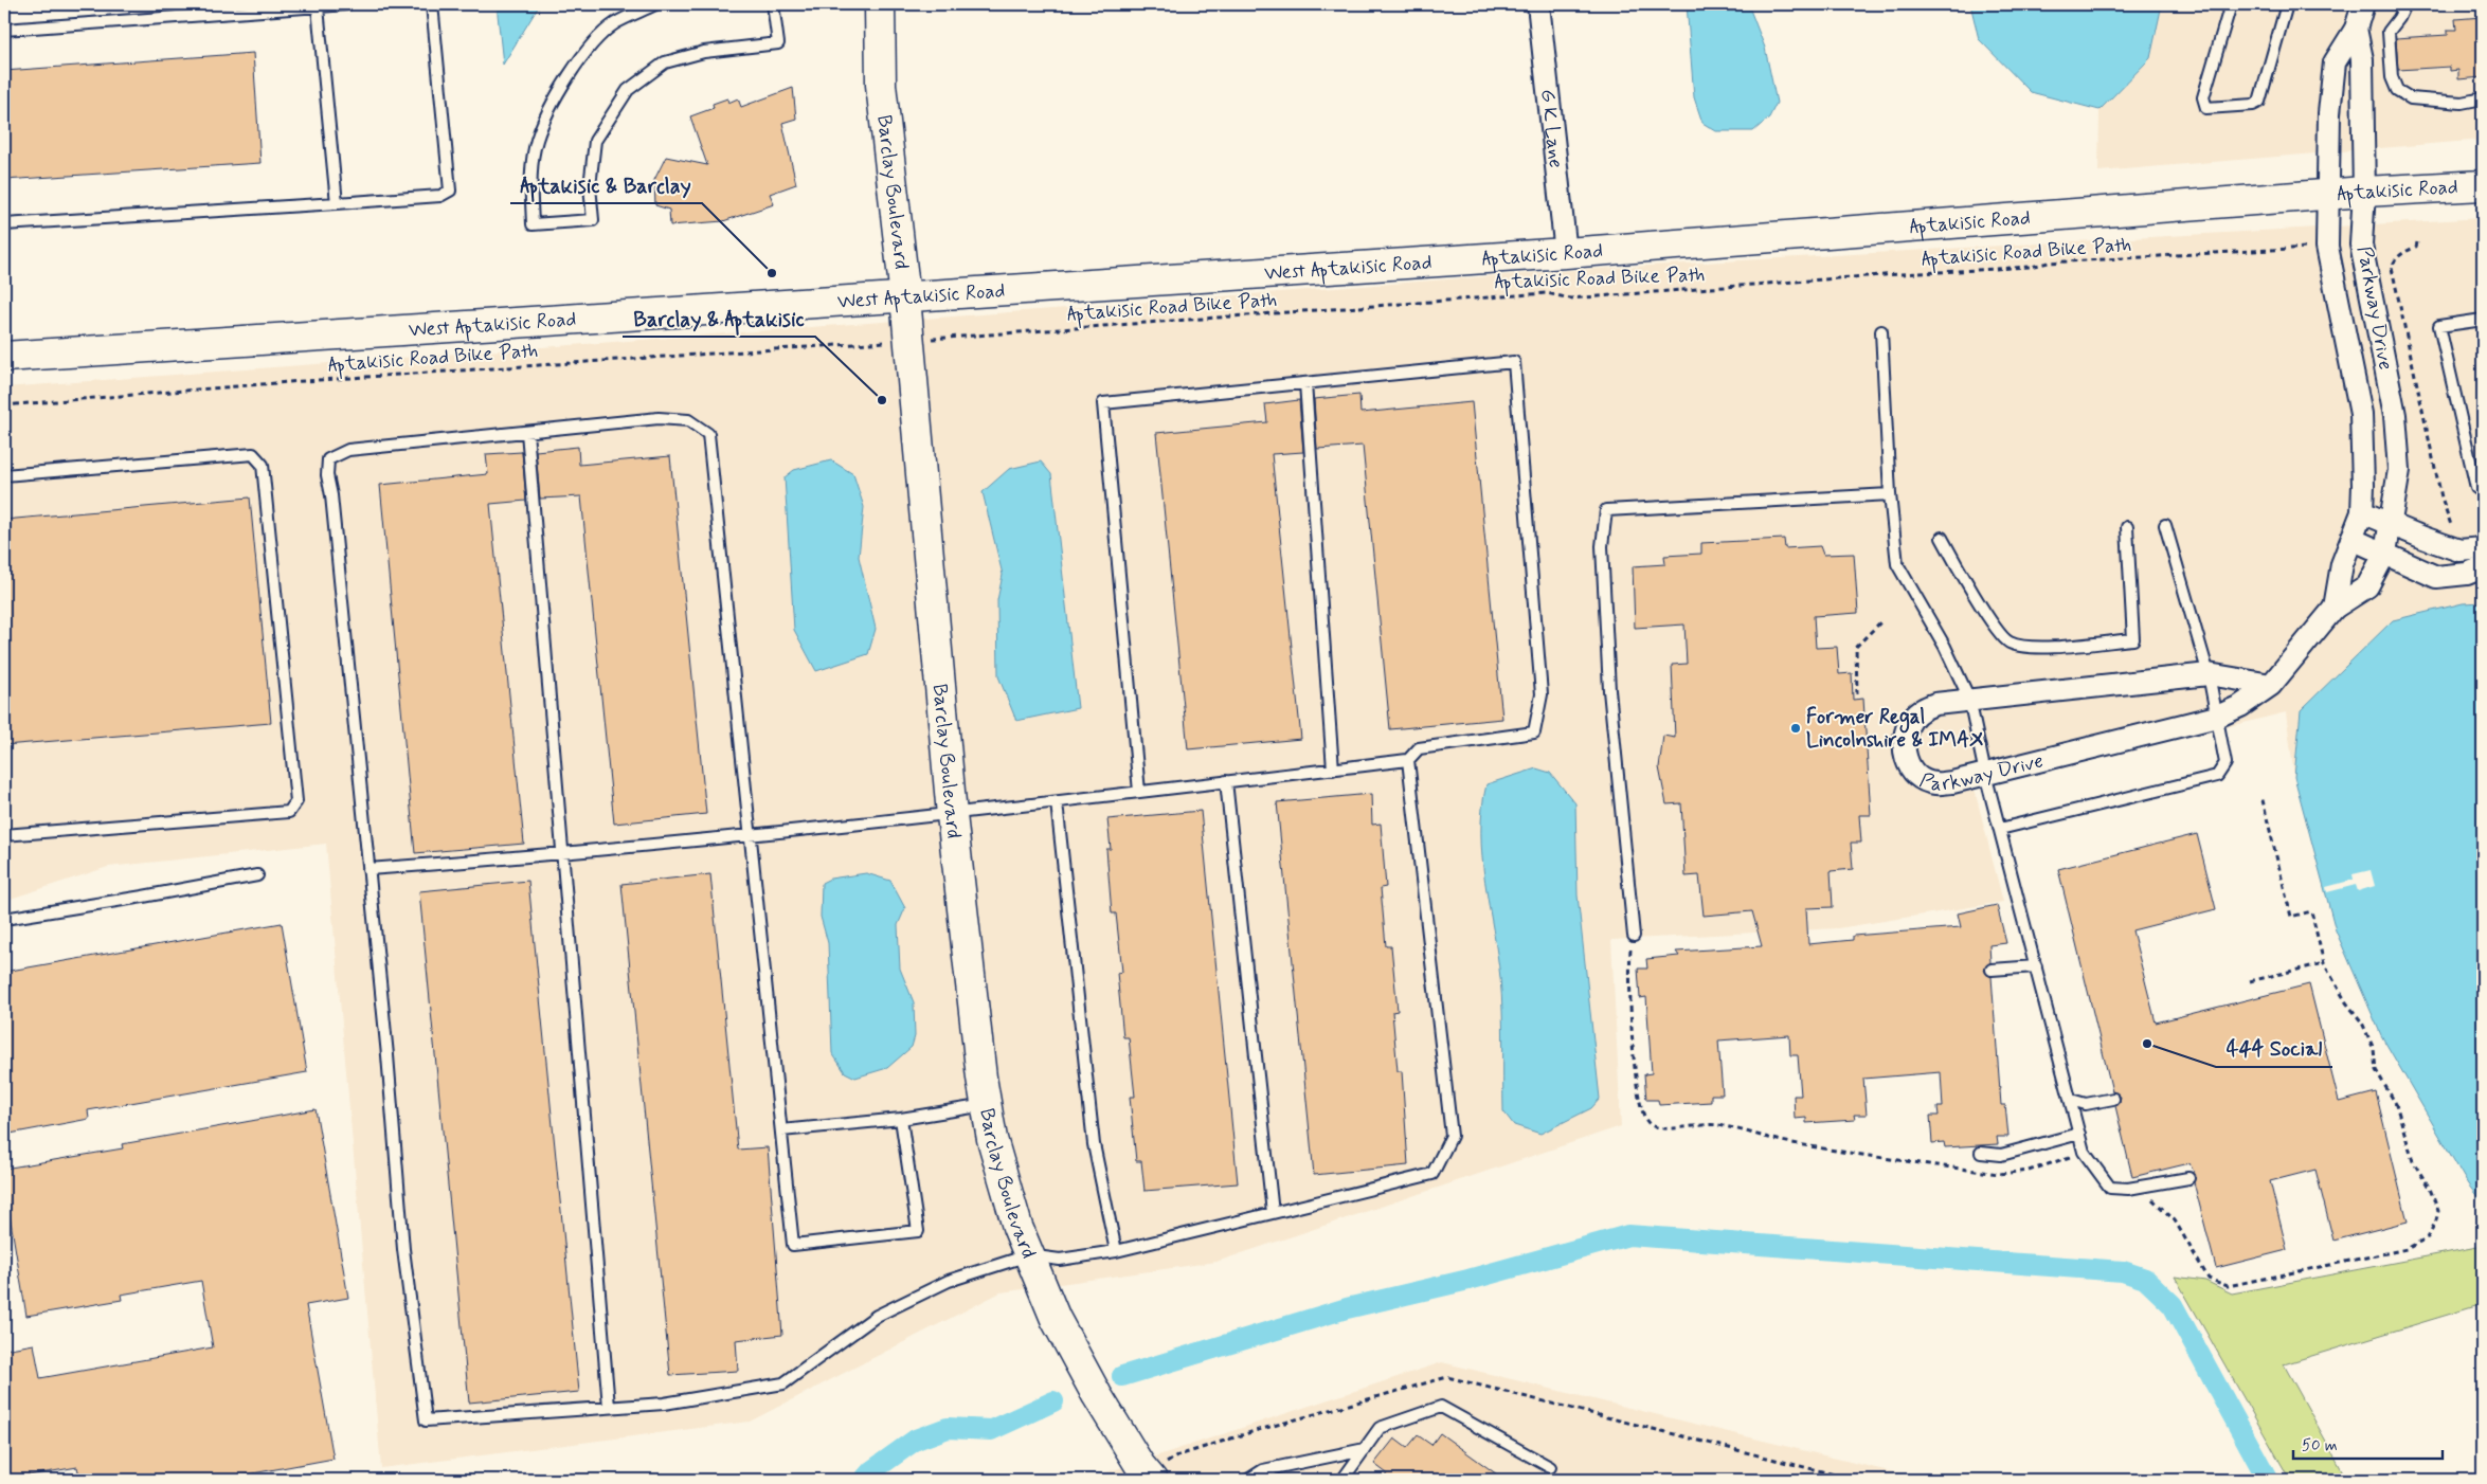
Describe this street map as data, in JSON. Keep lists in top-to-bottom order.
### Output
{
  "streets": {
    "main road": ["Aptakisic Road", "Barclay Boulevard", "West Aptakisic Road"],
    "street": ["G K Lane", "Parkway Drive"],
    "path": ["Aptakisic Road Bike Path"]
  },
  "crossings": [
    ["G K Lane", "Aptakisic Road"],
    ["Aptakisic Road", "West Aptakisic Road"],
    ["Aptakisic Road", "Parkway Drive"],
    ["Barclay Boulevard", "West Aptakisic Road"]
  ],
  "places": [
    "Aptakisic & Barclay",
    "Barclay & Aptakisic",
    "Former Regal Lincolnshire & IMAX",
    "444 Social"
  ],
  "scale_bar": "50 m"
}
